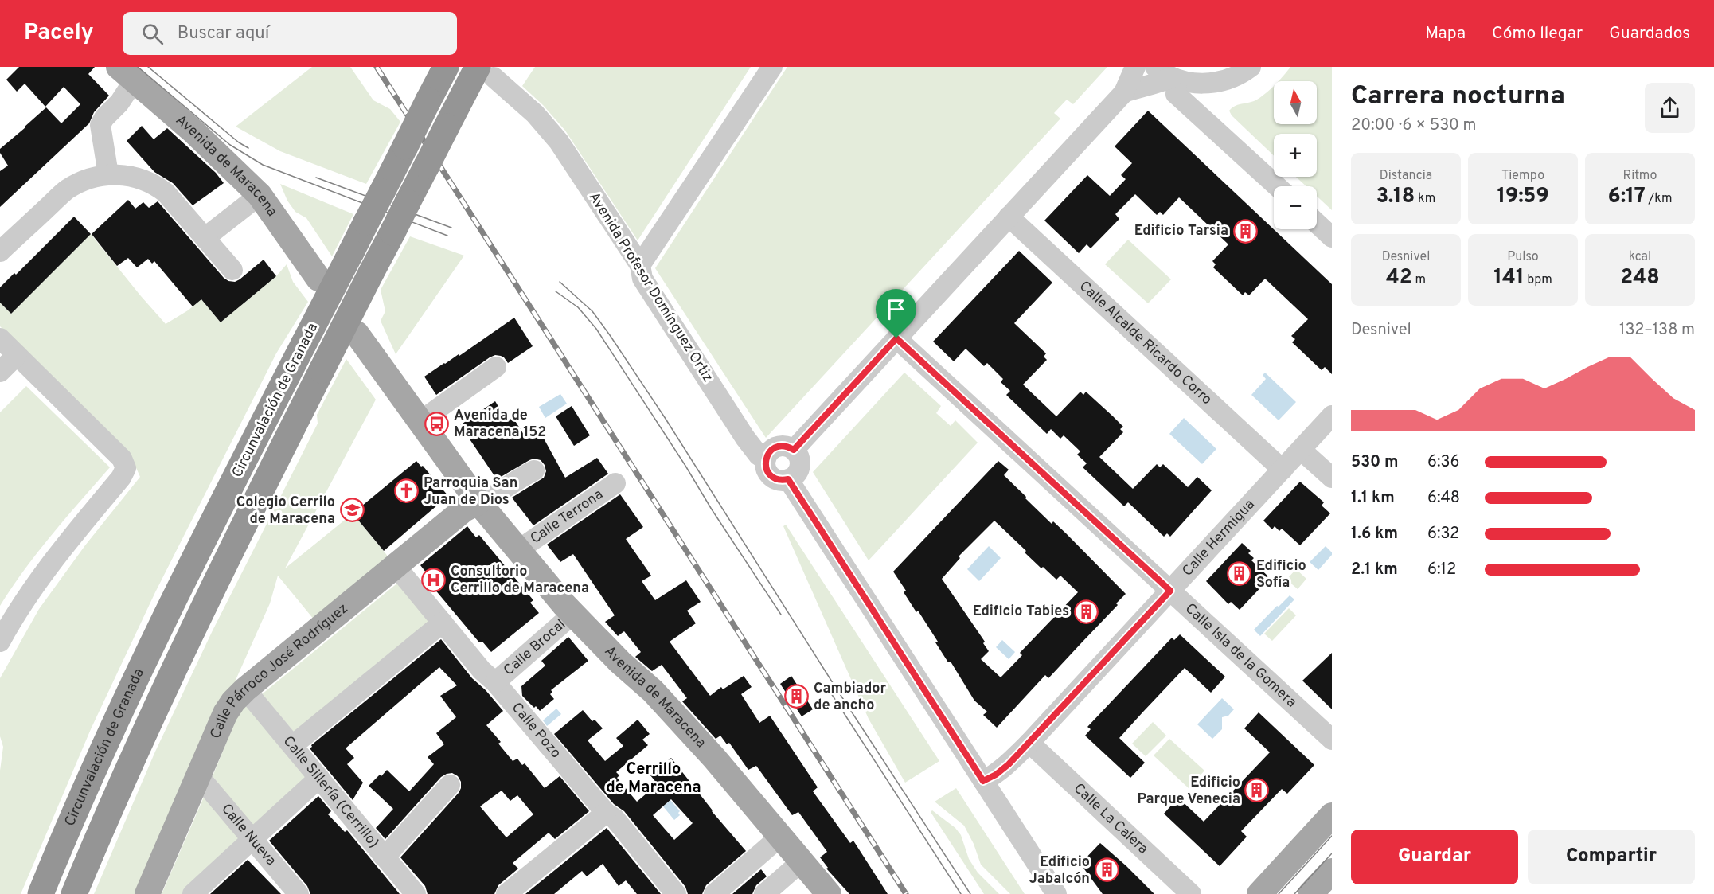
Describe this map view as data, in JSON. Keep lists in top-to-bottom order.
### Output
{
  "streets": {
    "highway": ["Circunvalación de Granada"],
    "main road": ["Avenida de Maracena", "Calle Párroco José Rodríguez"],
    "street": [
      "Avenida Profesor Domínguez Ortiz",
      "Calle Alcalde Ricardo Corro",
      "Calle Terrona",
      "Calle Hermigua",
      "Calle Brocal",
      "Calle Isla de la Gomera",
      "Calle Pozo",
      "Calle Sillería (Cerrillo)",
      "Calle La Calera",
      "Calle Nueva"
    ]
  },
  "crossings": [
    ["Avenida de Maracena", "Calle Terrona"],
    ["Avenida de Maracena", "Calle Brocal"],
    ["Avenida de Maracena", "Calle Párroco José Rodríguez"],
    ["Avenida Profesor Domínguez Ortiz", "Circunvalación de Granada"],
    ["Calle Alcalde Ricardo Corro", "Calle Hermigua"],
    ["Calle Hermigua", "Calle Isla de la Gomera"],
    ["Calle Hermigua", "Calle La Calera"],
    ["Calle Brocal", "Calle Pozo"],
    ["Calle Párroco José Rodríguez", "Calle Pozo"],
    ["Calle Párroco José Rodríguez", "Calle Sillería (Cerrillo)"],
    ["Calle Párroco José Rodríguez", "Calle Nueva"]
  ],
  "districts": ["Cerrillo de Maracena"],
  "places": {
    "building": [
      "Edificio Tarsia",
      "Edificio Sofía",
      "Edificio Tabies",
      "Cambiador de ancho",
      "Edificio Parque Venecia",
      "Edificio Jabalcón"
    ],
    "bus stop": ["Avenida de Maracena 152"],
    "church": ["Parroquia San Juan de Dios"],
    "school or university": ["Colegio Cerrilo de Maracena"],
    "hospital": ["Consultorio Cerrillo de Maracena"]
  },
  "north": "top",
  "page": {
    "header": "Pacely",
    "search": "Buscar aquí",
    "nav": ["Mapa", "Cómo llegar", "Guardados"],
    "heading": ["Carrera nocturna", "20:00 · 6 × 530 m"],
    "map_buttons": ["+", "−"],
    "stats": [
      ["Distancia", "3.18 km"],
      ["Tiempo", "19:59"],
      ["Ritmo", "6:17 /km"],
      ["Desnivel", "42 m"],
      ["Pulso", "141 bpm"],
      ["kcal", "248"]
    ],
    "chart": ["Desnivel", "132–138 m"],
    "list": [
      {
        "name": "530 m",
        "note": "6:36"
      },
      {
        "name": "1.1 km",
        "note": "6:48"
      },
      {
        "name": "1.6 km",
        "note": "6:32"
      },
      {
        "name": "2.1 km",
        "note": "6:12"
      }
    ],
    "buttons": ["Guardar", "Compartir"]
  }
}
